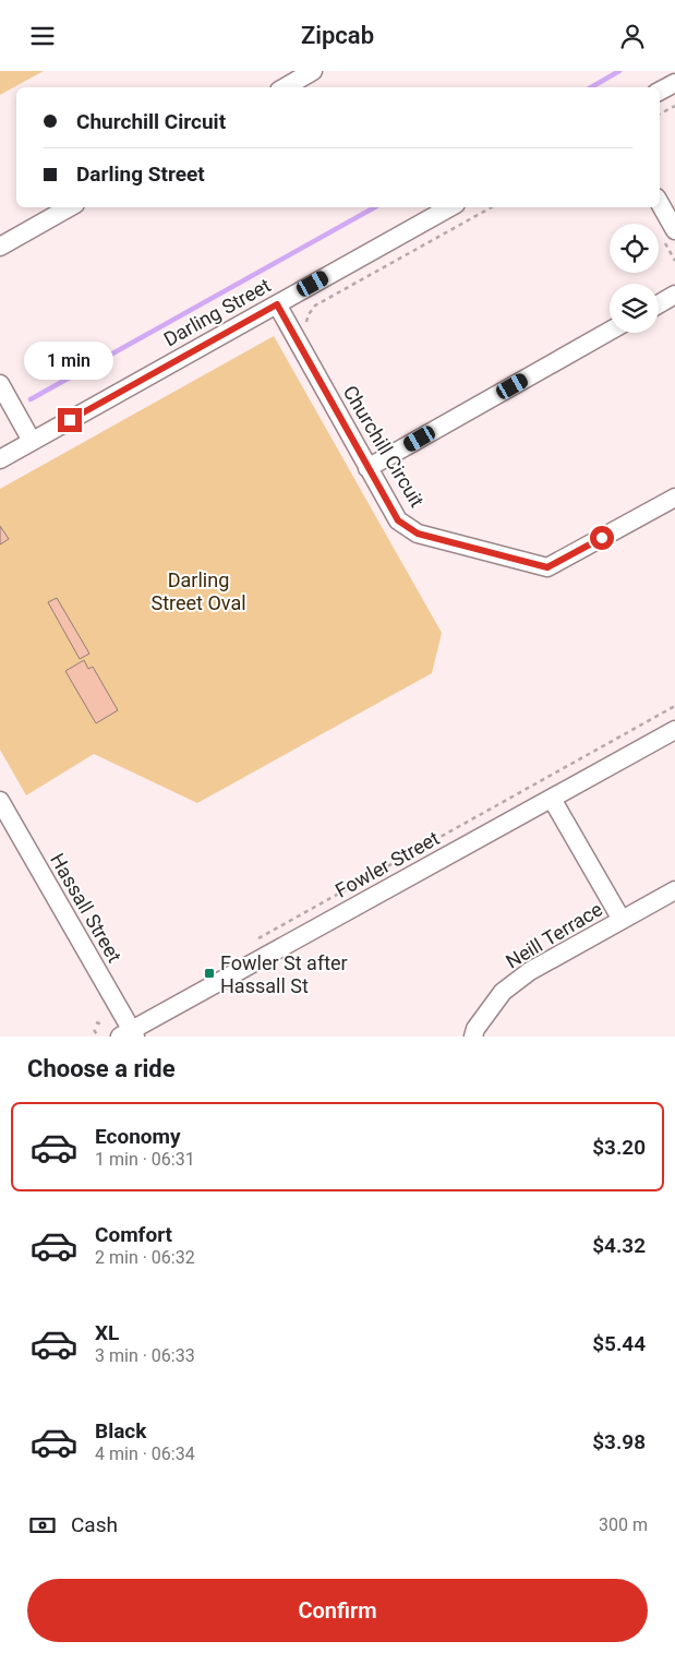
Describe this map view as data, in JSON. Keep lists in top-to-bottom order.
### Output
{
  "streets": {
    "street": [
      "Darling Street",
      "Churchill Circuit",
      "Fowler Street",
      "Hassall Street",
      "Neill Terrace"
    ]
  },
  "crossings": [
    ["Darling Street", "Churchill Circuit"],
    ["Fowler Street", "Hassall Street"]
  ],
  "parks": ["Darling Street Oval"],
  "places": {
    "transit": ["Fowler St after Hassall St"]
  },
  "page": {
    "header": "Zipcab",
    "banner": ["Churchill Circuit", "Darling Street"],
    "bubble": "1 min",
    "heading": "Choose a ride",
    "list": [
      {
        "name": "Economy",
        "note": "1 min · 06:31",
        "value": "$3.20"
      },
      {
        "name": "Comfort",
        "note": "2 min · 06:32",
        "value": "$4.32"
      },
      {
        "name": "XL",
        "note": "3 min · 06:33",
        "value": "$5.44"
      },
      {
        "name": "Black",
        "note": "4 min · 06:34",
        "value": "$3.98"
      }
    ],
    "pay": ["Cash", "300 m"],
    "buttons": "Confirm"
  }
}
